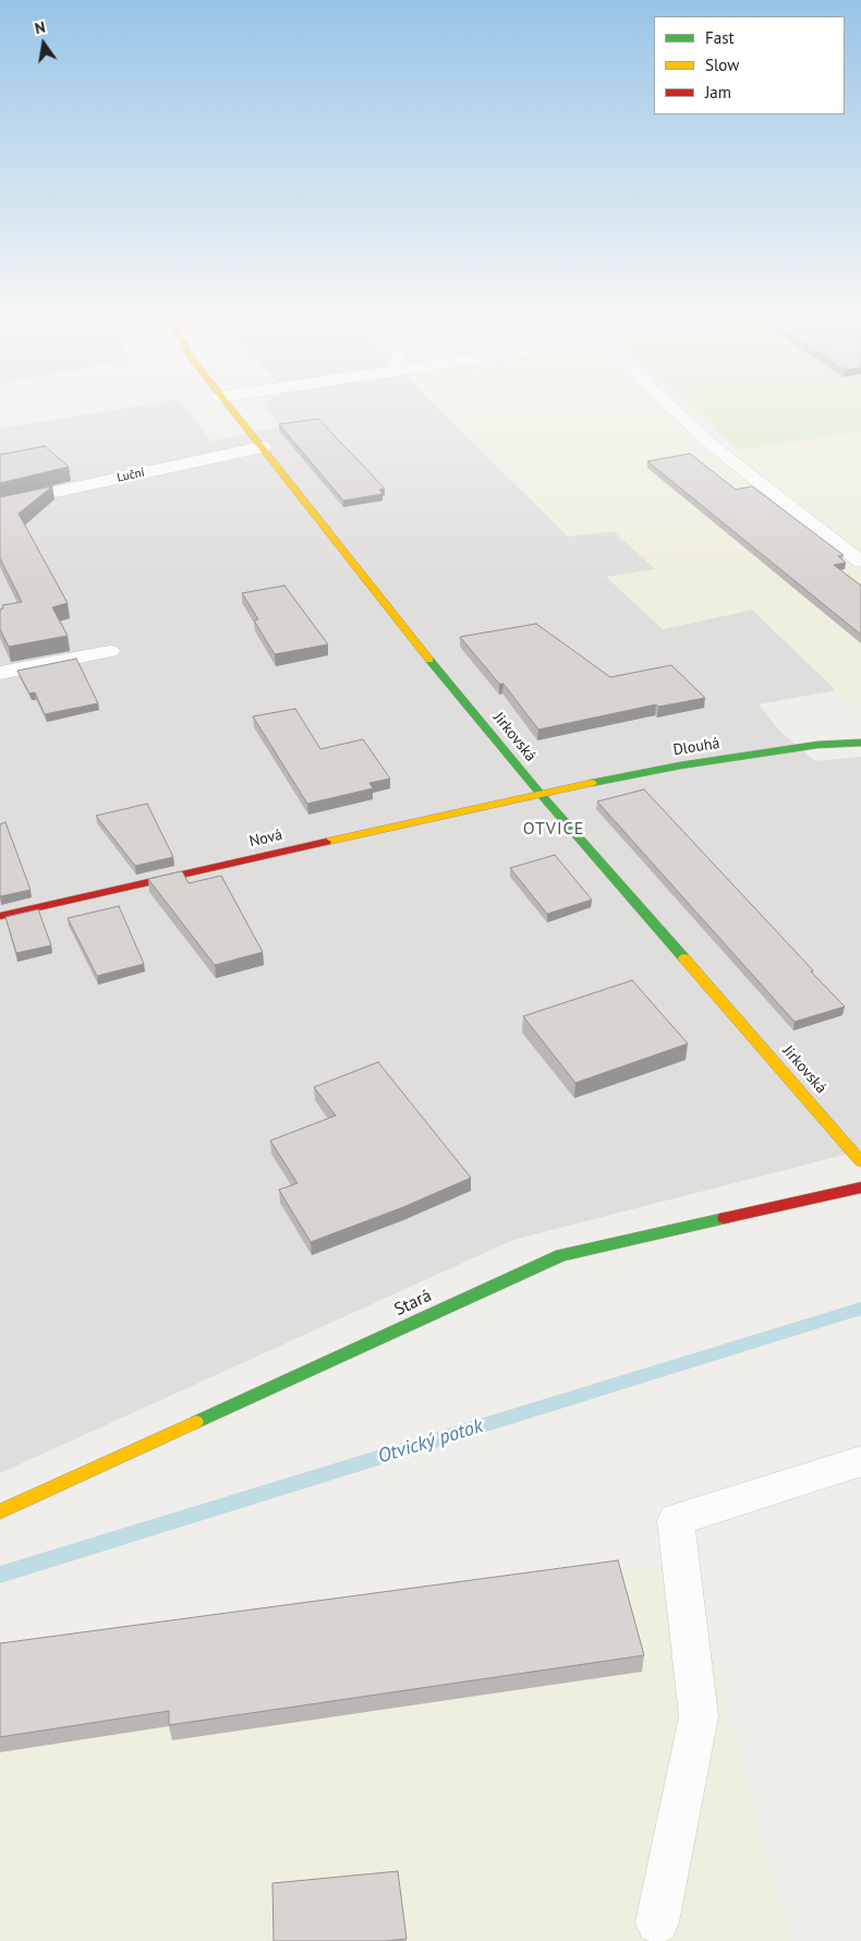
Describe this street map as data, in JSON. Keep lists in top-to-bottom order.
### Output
{
  "streets": {
    "main road": [
      "Jirkovská",
      "Dlouhá",
      "Nová",
      "Stará"
    ],
    "street": ["Luční"]
  },
  "crossings": [
    ["Luční", "Jirkovská"],
    ["Jirkovská", "Dlouhá"],
    ["Jirkovská", "Nová"],
    ["Dlouhá", "Nová"]
  ],
  "districts": ["OTVICE"],
  "water": ["Otvický potok"],
  "legend": ["Fast", "Slow", "Jam"],
  "north": "top"
}
